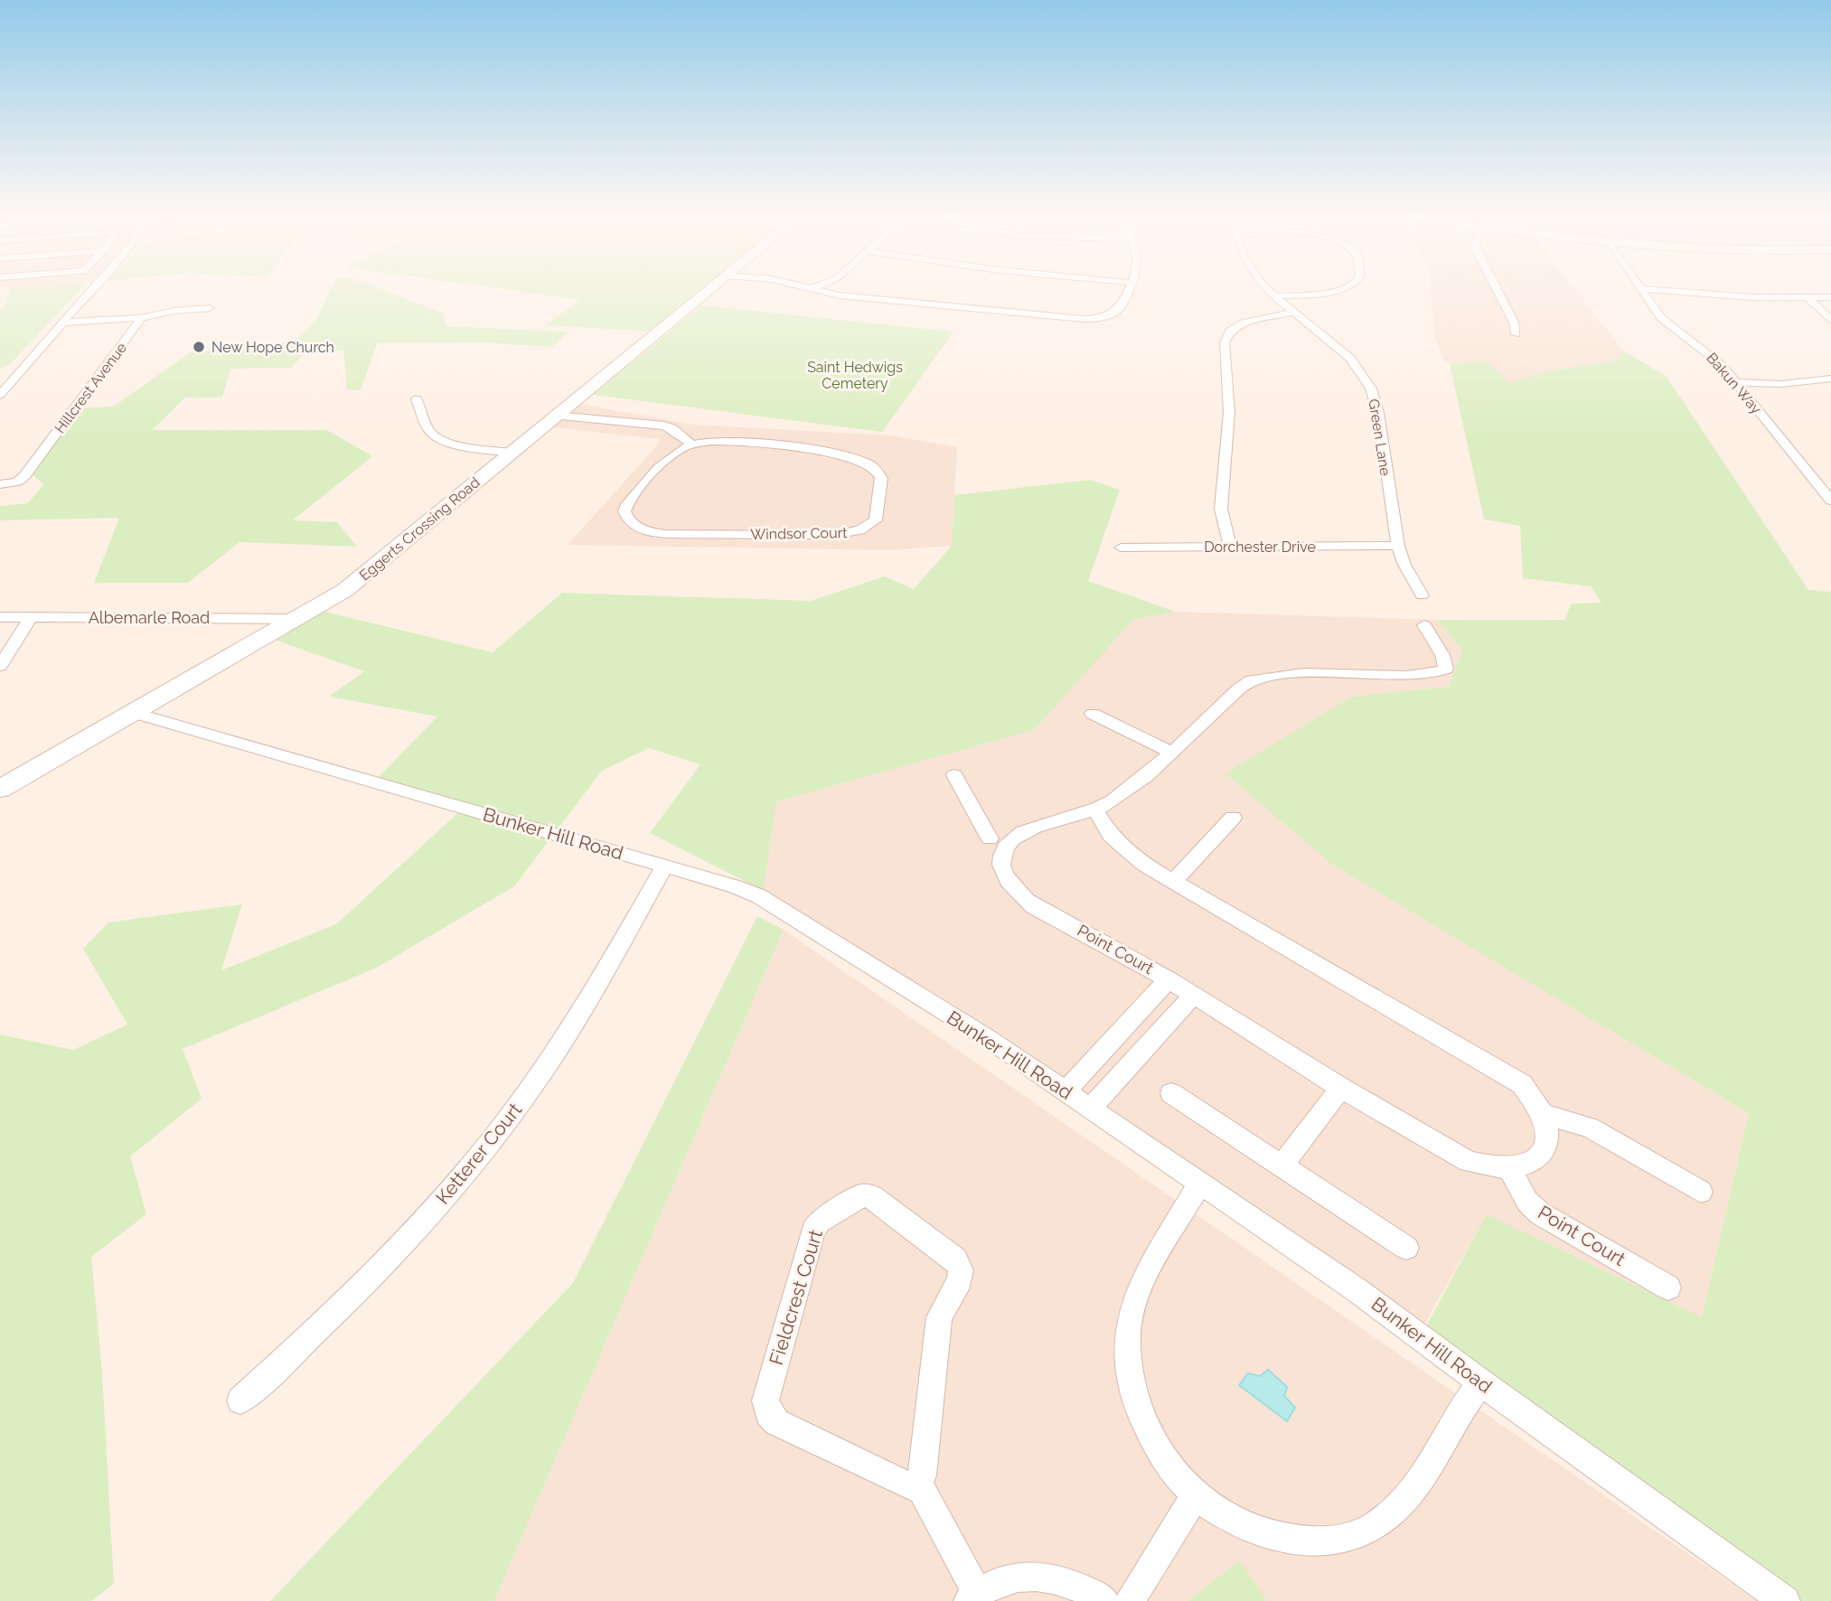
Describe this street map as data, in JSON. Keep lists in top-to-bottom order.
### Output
{
  "streets": {
    "street": [
      "Bakun Way",
      "Hillcrest Avenue",
      "Green Lane",
      "Eggerts Crossing Road",
      "Windsor Court",
      "Dorchester Drive",
      "Albemarle Road",
      "Bunker Hill Road",
      "Point Court",
      "Ketterer Court",
      "Fieldcrest Court"
    ]
  },
  "crossings": [
    ["Green Lane", "Dorchester Drive"],
    ["Eggerts Crossing Road", "Albemarle Road"],
    ["Eggerts Crossing Road", "Bunker Hill Road"],
    ["Bunker Hill Road", "Ketterer Court"]
  ],
  "parks": ["Saint Hedwigs Cemetery"],
  "places": ["New Hope Church"]
}
